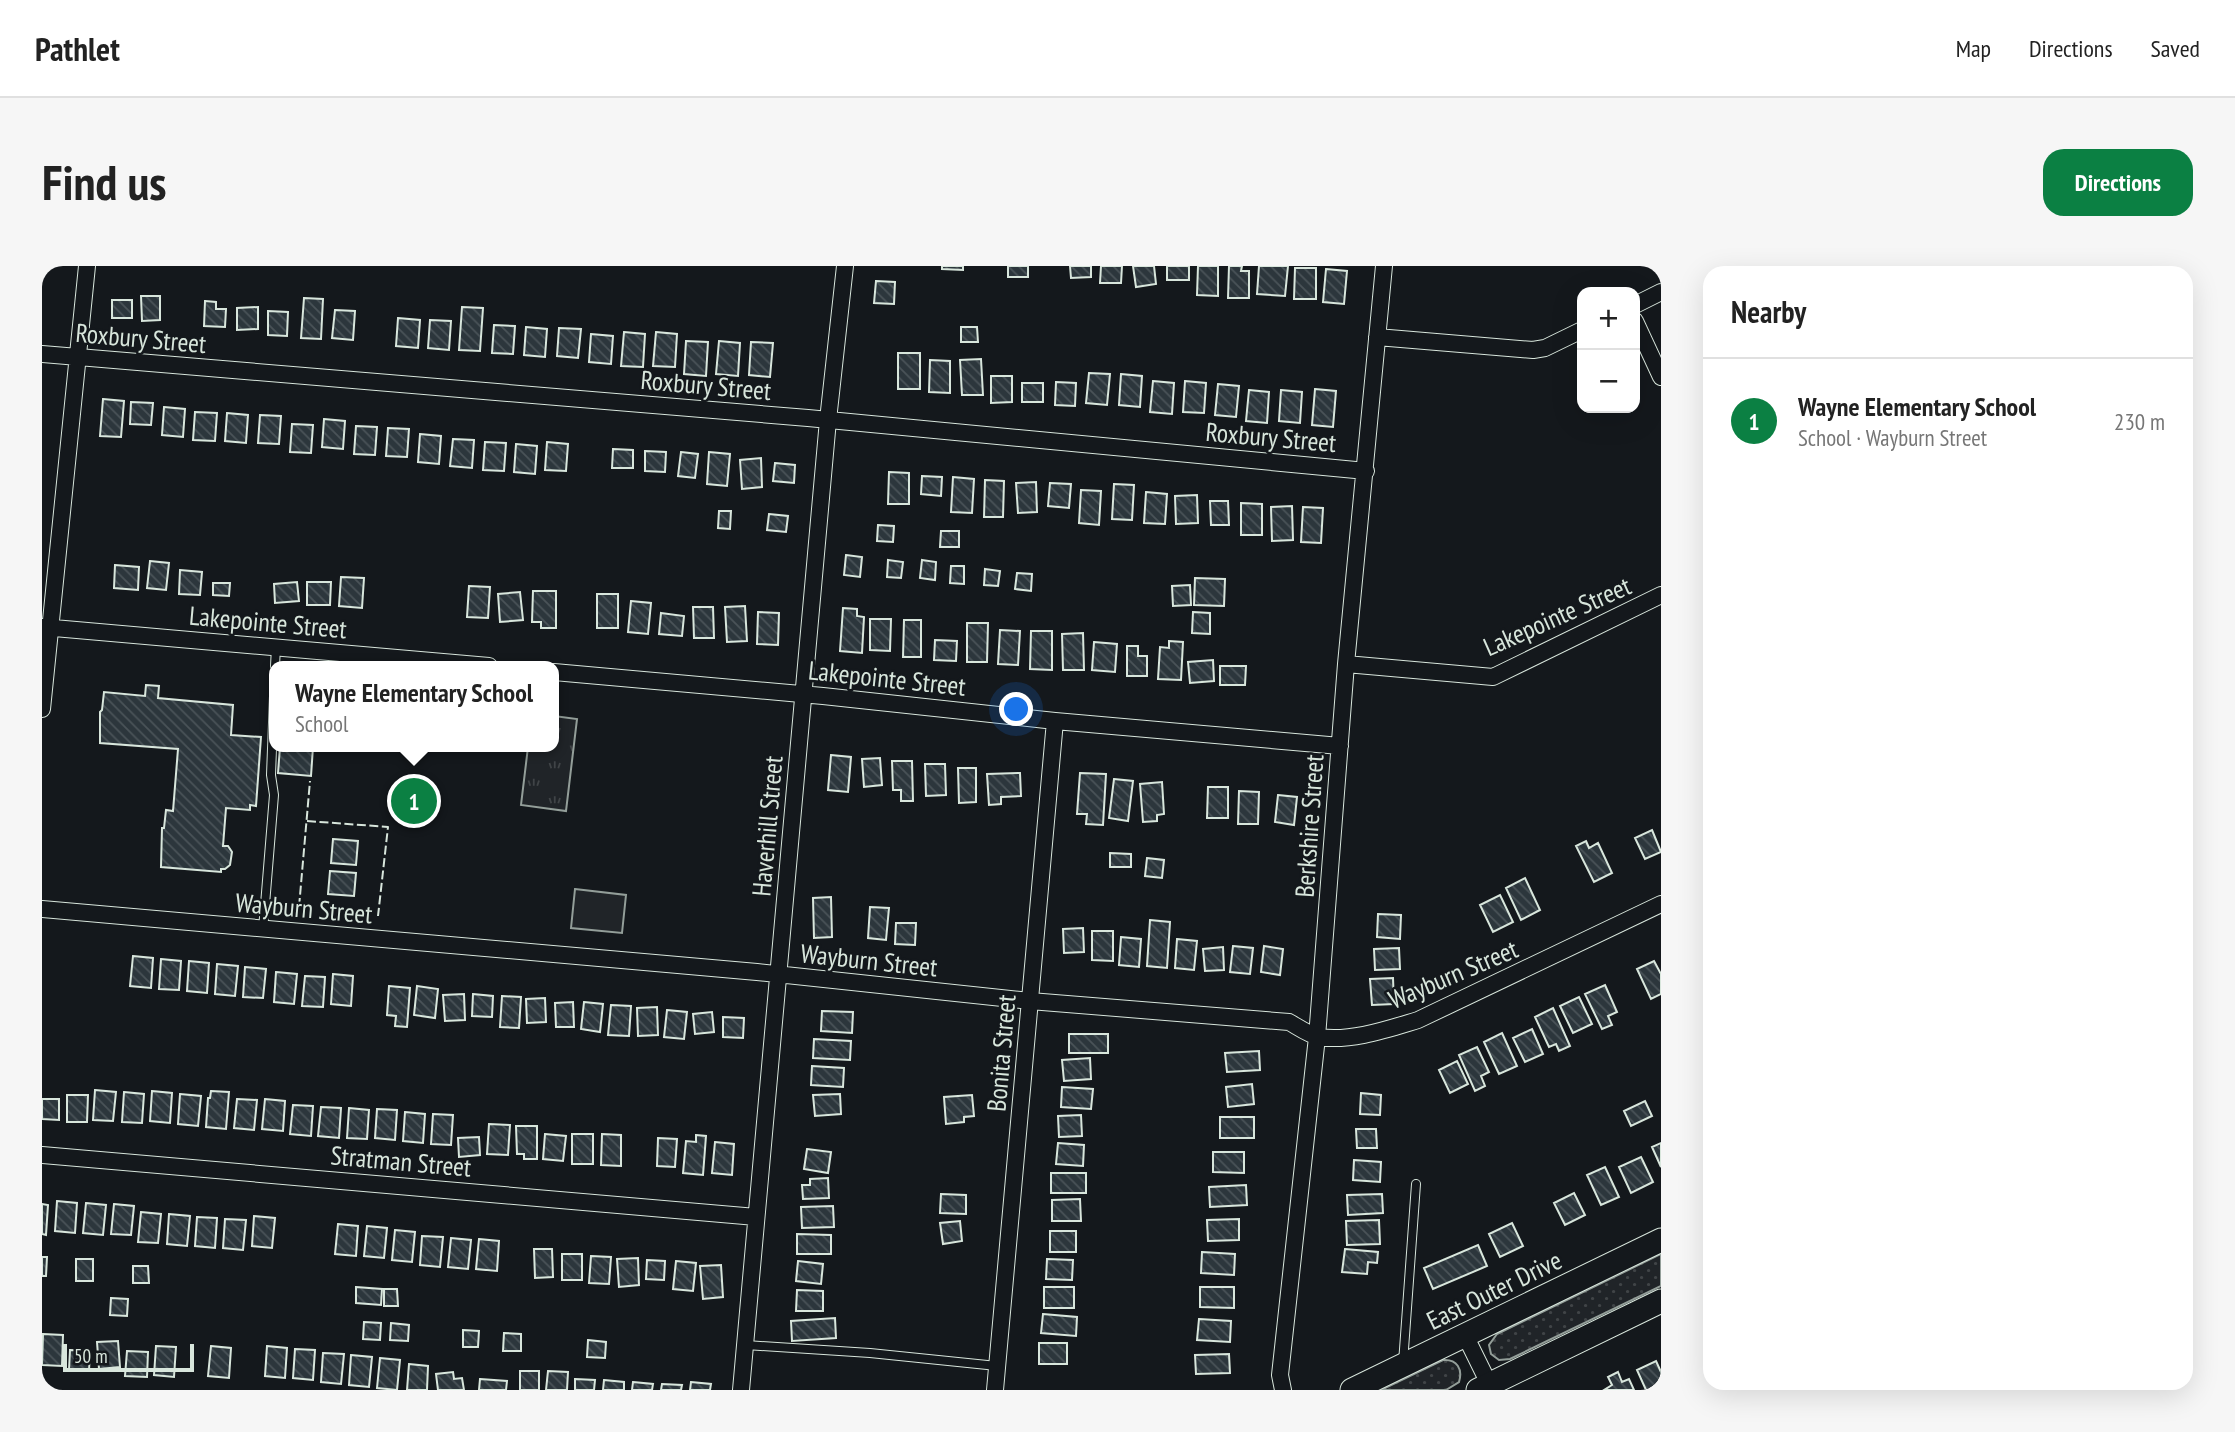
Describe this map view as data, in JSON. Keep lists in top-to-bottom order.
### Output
{
  "streets": {
    "street": [
      "Roxbury Street",
      "Lakepointe Street",
      "Haverhill Street",
      "Berkshire Street",
      "Wayburn Street",
      "Bonita Street",
      "Stratman Street",
      "East Outer Drive"
    ]
  },
  "crossings": [
    ["Roxbury Street", "Haverhill Street"],
    ["Roxbury Street", "Berkshire Street"],
    ["Lakepointe Street", "Haverhill Street"],
    ["Lakepointe Street", "Berkshire Street"],
    ["Lakepointe Street", "Bonita Street"],
    ["Haverhill Street", "Wayburn Street"],
    ["Haverhill Street", "Stratman Street"],
    ["Berkshire Street", "Wayburn Street"],
    ["Wayburn Street", "Bonita Street"]
  ],
  "scale_bar": "50 m",
  "page": {
    "header": "Pathlet",
    "nav": ["Map", "Directions", "Saved"],
    "buttons": "Directions",
    "title": "Find us",
    "heading": "Nearby",
    "map_buttons": ["+", "−"],
    "list": [
      {
        "mark": "1",
        "name": "Wayne Elementary School",
        "note": "School · Wayburn Street",
        "value": "230 m"
      }
    ],
    "popup": ["Wayne Elementary School", "School"],
    "pins": "1",
    "scale": "50 m"
  }
}
